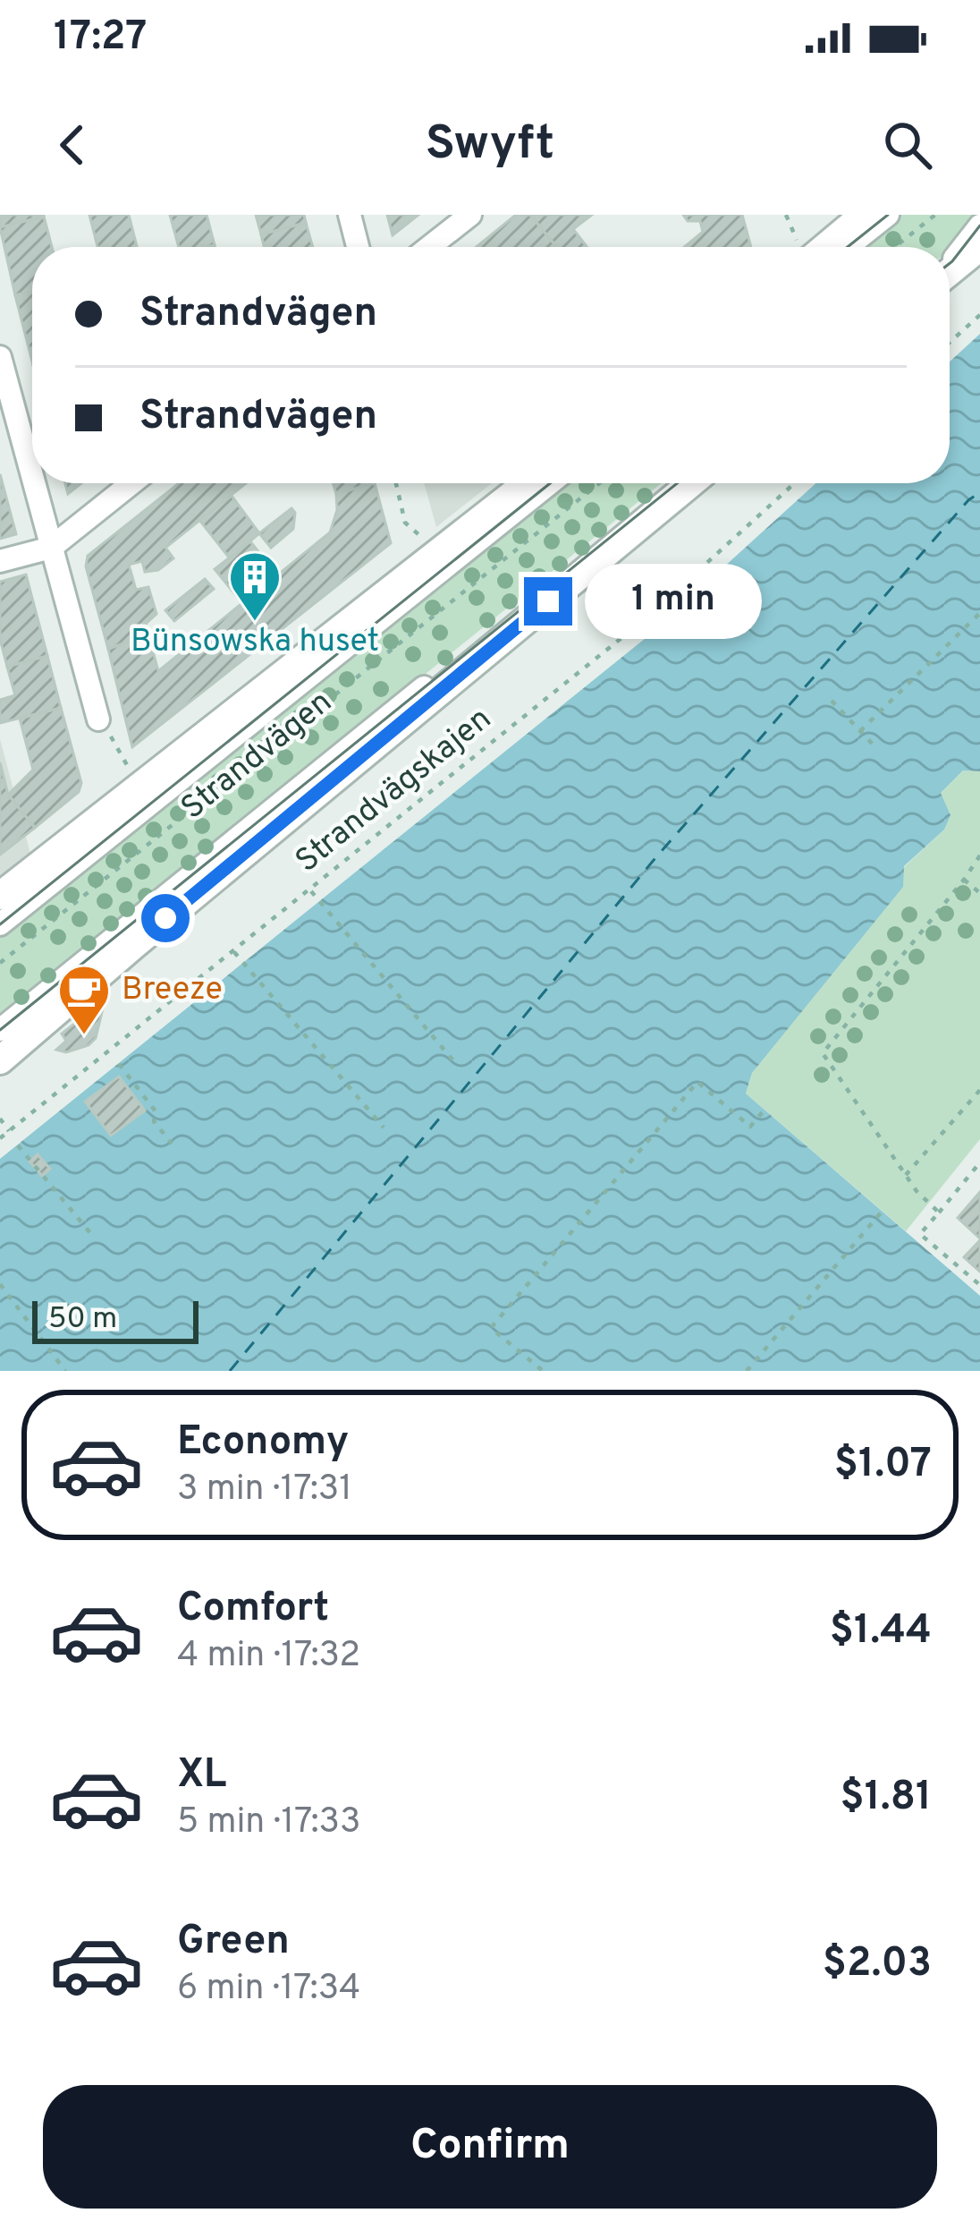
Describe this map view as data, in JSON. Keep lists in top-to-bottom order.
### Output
{
  "streets": {
    "street": ["Strandvägen"],
    "path": ["Strandvägskajen"]
  },
  "places": {
    "building": ["Bünsowska huset"],
    "cafe": ["Breeze"]
  },
  "scale_bar": "50 m",
  "page": {
    "status": "17:27",
    "header": "Swyft",
    "banner": ["Strandvägen", "Strandvägen"],
    "bubble": "1 min",
    "scale": "50 m",
    "list": [
      {
        "name": "Economy",
        "note": "3 min · 17:31",
        "value": "$1.07"
      },
      {
        "name": "Comfort",
        "note": "4 min · 17:32",
        "value": "$1.44"
      },
      {
        "name": "XL",
        "note": "5 min · 17:33",
        "value": "$1.81"
      },
      {
        "name": "Green",
        "note": "6 min · 17:34",
        "value": "$2.03"
      }
    ],
    "buttons": "Confirm"
  }
}
